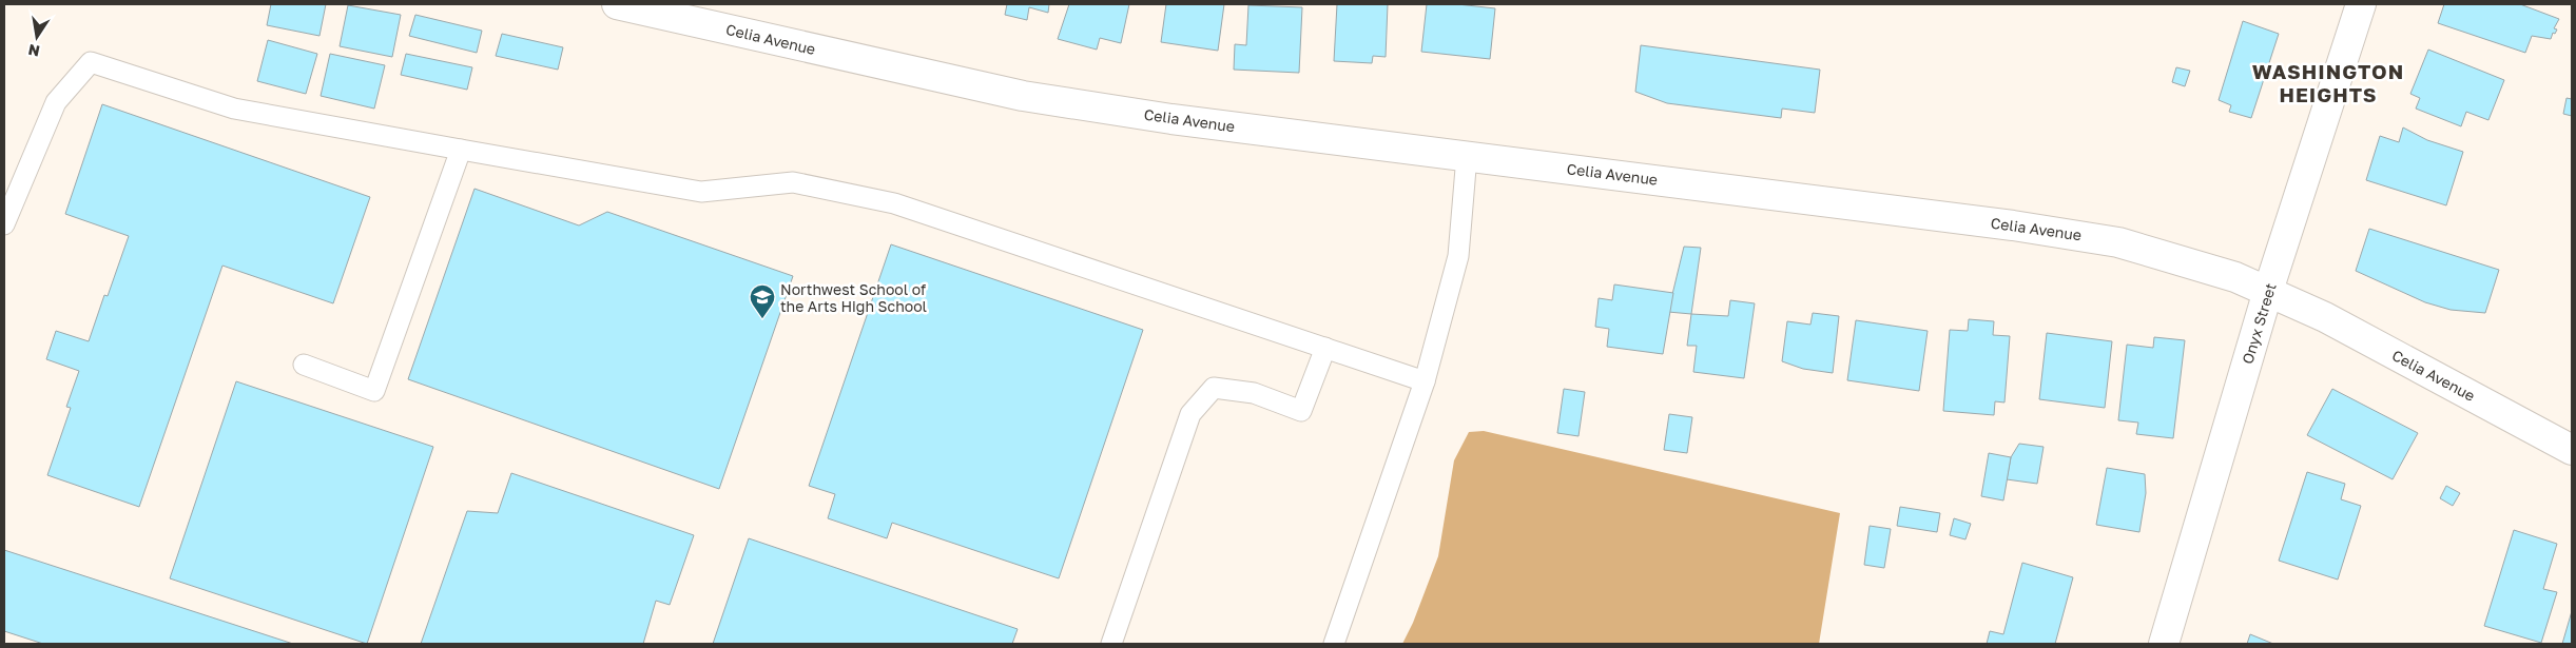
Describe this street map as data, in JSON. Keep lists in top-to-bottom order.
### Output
{
  "streets": {
    "street": ["Celia Avenue", "Onyx Street"]
  },
  "crossings": [
    ["Celia Avenue", "Onyx Street"]
  ],
  "districts": ["WASHINGTON HEIGHTS"],
  "places": {
    "school or university": ["Northwest School of the Arts High School"]
  },
  "north": "bottom"
}
